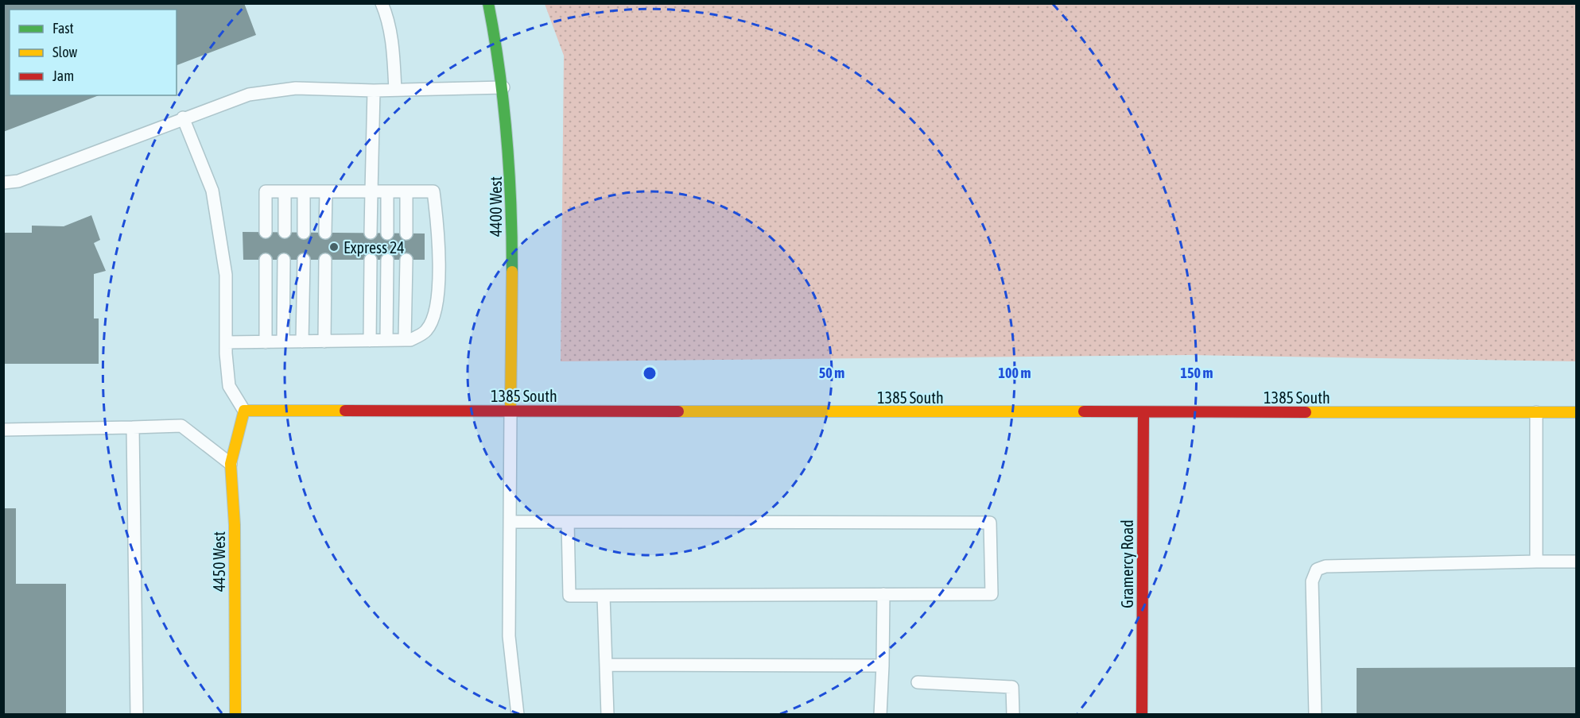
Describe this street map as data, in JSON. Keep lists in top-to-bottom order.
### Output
{
  "streets": {
    "street": [
      "4400 West",
      "1385 South",
      "4450 West",
      "Gramercy Road"
    ]
  },
  "crossings": [
    ["4400 West", "1385 South"],
    ["1385 South", "4450 West"],
    ["1385 South", "Gramercy Road"]
  ],
  "places": ["Express 24"],
  "legend": ["Fast", "Slow", "Jam"],
  "rings": ["50 m", "100 m", "150 m"]
}
